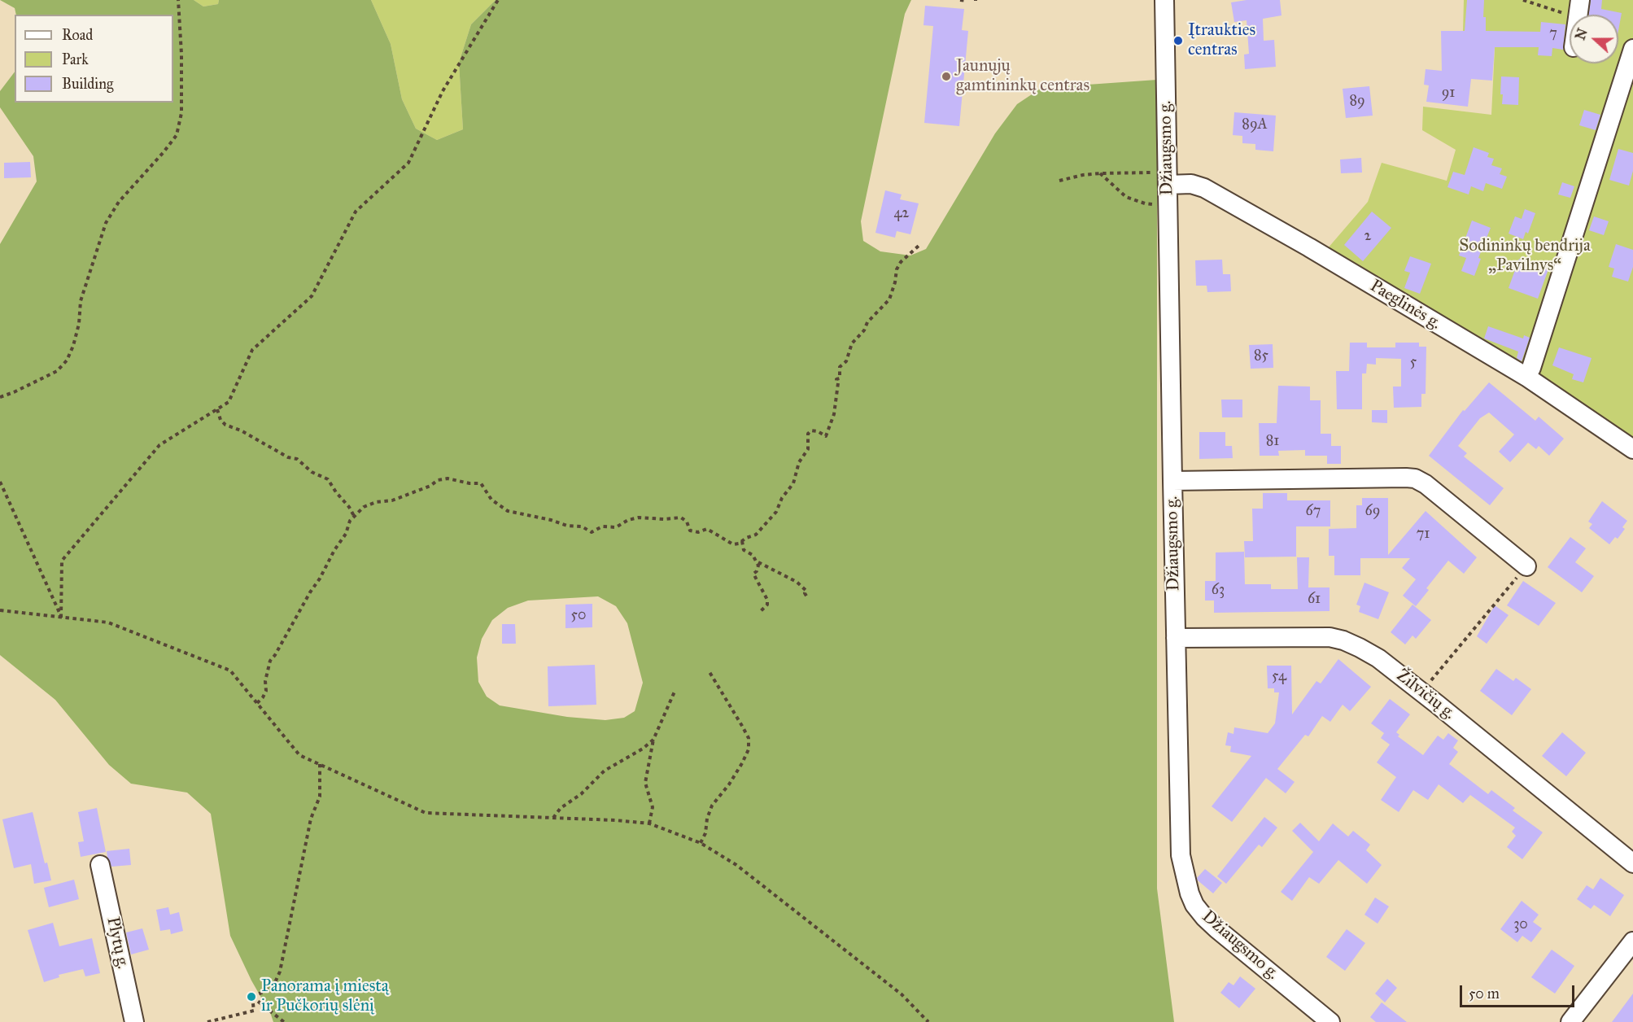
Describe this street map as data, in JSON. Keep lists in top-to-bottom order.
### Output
{
  "streets": {
    "street": [
      "Džiaugsmo g.",
      "Paeglinės g.",
      "Žilvičių g.",
      "Plytų g."
    ]
  },
  "crossings": [
    ["Džiaugsmo g.", "Paeglinės g."],
    ["Džiaugsmo g.", "Žilvičių g."]
  ],
  "parks": ["Sodininkų bendrija „Pavilnys“"],
  "places": ["Įtraukties centras", "Jaunųjų gamtininkų centras", "Panorama į miestą ir Pučkorių slėnį"],
  "house_numbers": [
    "7",
    "91",
    "89",
    "89A",
    "42",
    "2",
    "85",
    "5",
    "81",
    "67",
    "69",
    "71",
    "63",
    "61",
    "50",
    "54",
    "30"
  ],
  "legend": ["Road", "Park", "Building"],
  "scale_bar": "50 m",
  "north": "left"
}
